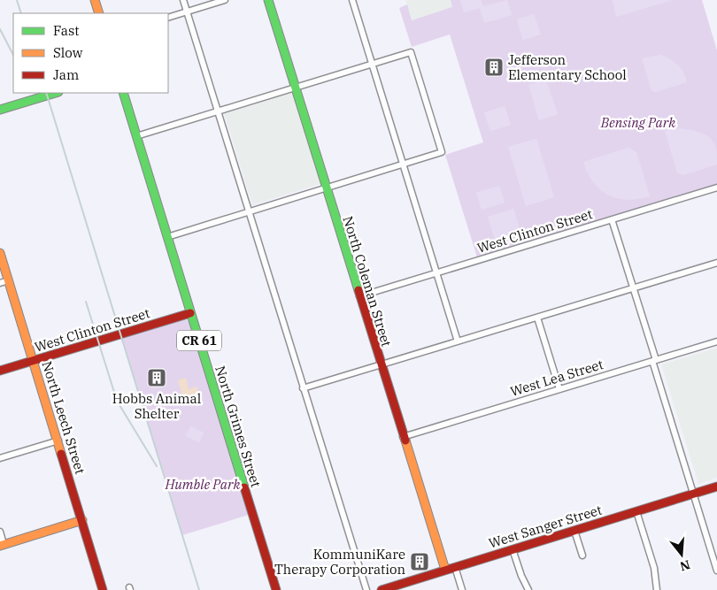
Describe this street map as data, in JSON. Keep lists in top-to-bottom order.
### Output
{
  "streets": {
    "street": [
      "West Clinton Street",
      "North Coleman Street",
      "CR 61",
      "West Lea Street",
      "North Leech Street",
      "North Grimes Street",
      "West Sanger Street"
    ]
  },
  "crossings": [
    ["West Clinton Street", "North Coleman Street"],
    ["West Clinton Street", "North Leech Street"],
    ["West Clinton Street", "North Grimes Street"],
    ["North Coleman Street", "West Lea Street"],
    ["North Coleman Street", "West Sanger Street"]
  ],
  "parks": ["Bensing Park", "Humble Park"],
  "places": {
    "building": ["Jefferson Elementary School", "Hobbs Animal Shelter", "KommuniKare Therapy Corporation"]
  },
  "legend": ["Fast", "Slow", "Jam"],
  "north": "bottom"
}
